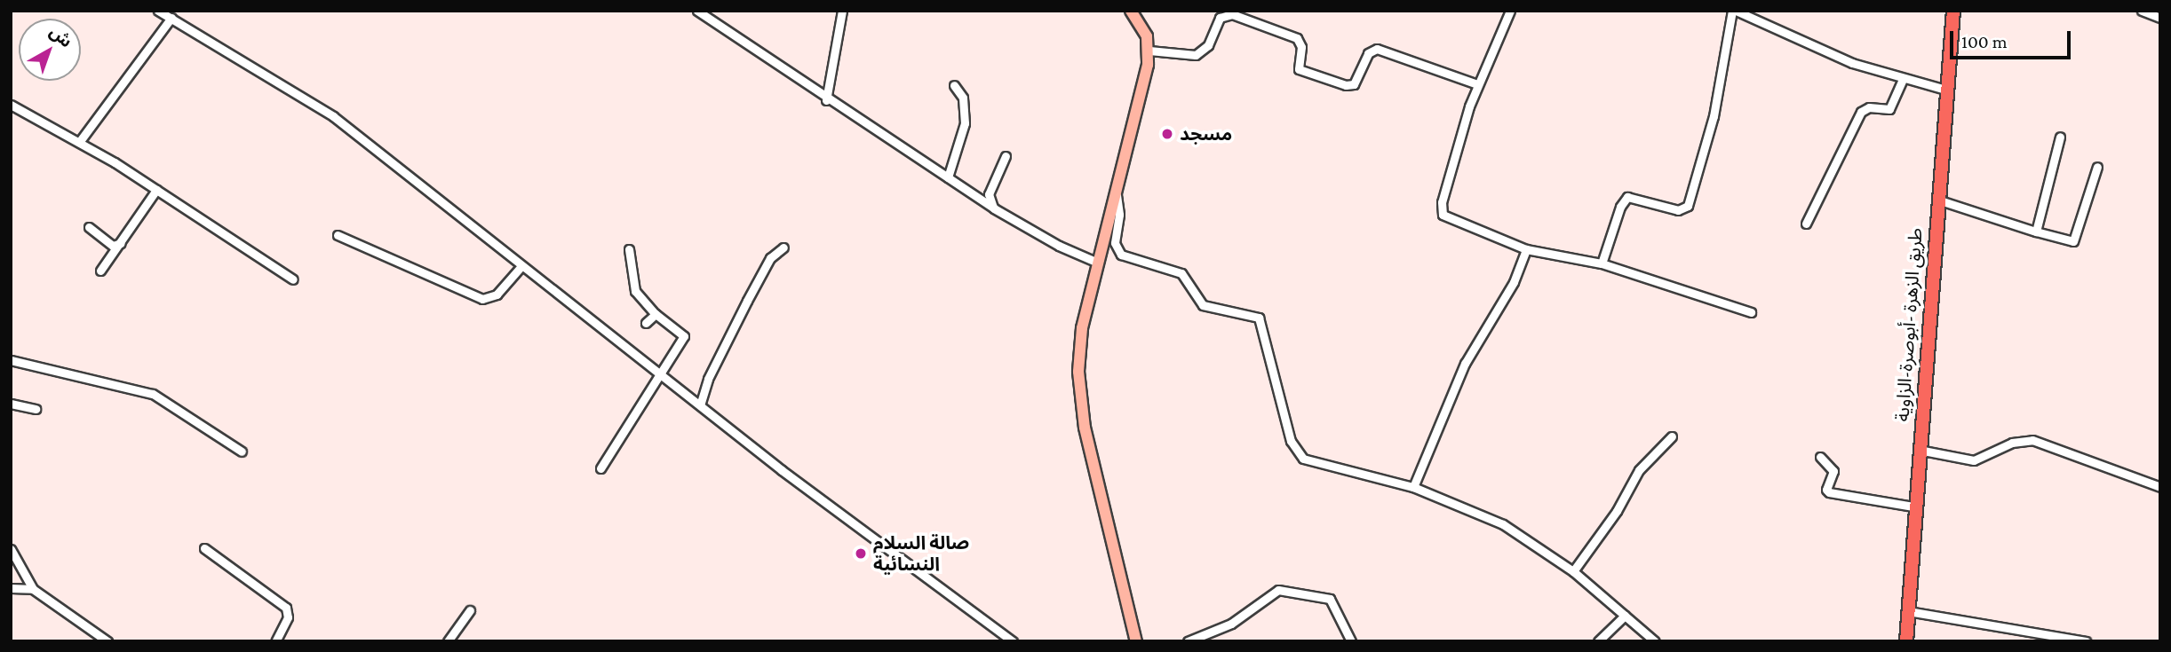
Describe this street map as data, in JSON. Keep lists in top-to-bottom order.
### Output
{
  "streets": {
    "main road": ["طريق الزهرة -أبوصرة-الزاوية"]
  },
  "places": ["مسجد", "صالة السلام النسائية"],
  "scale_bar": "100 m",
  "north": "top right"
}
